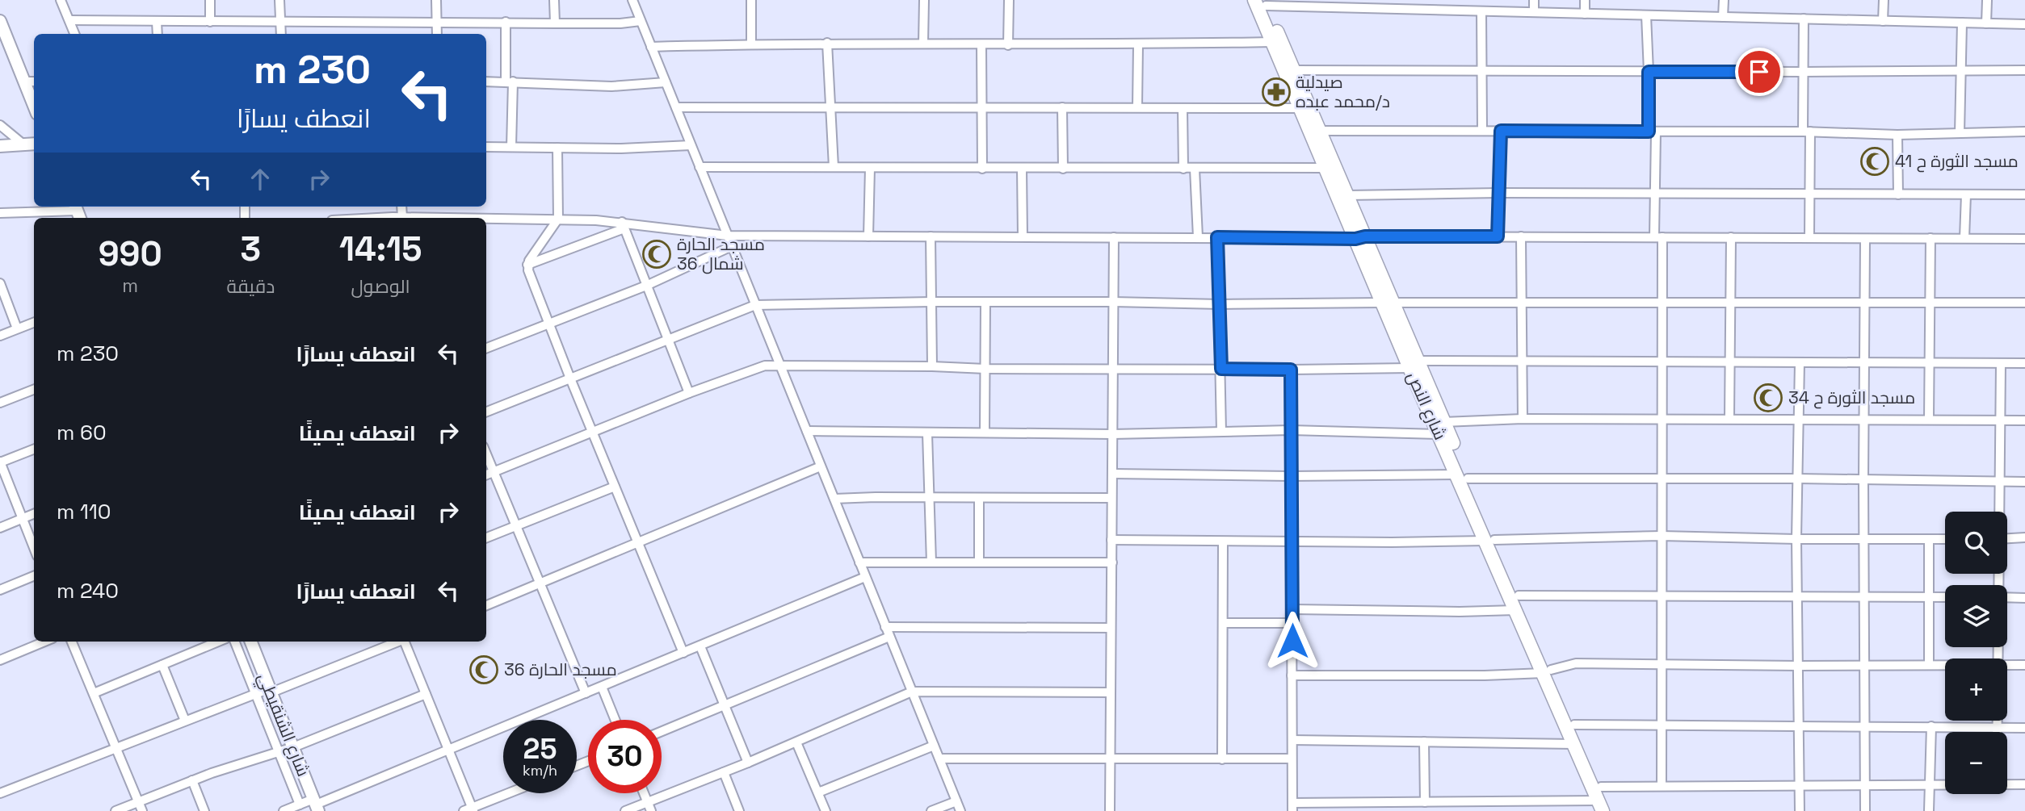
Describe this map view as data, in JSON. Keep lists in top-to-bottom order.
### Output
{
  "streets": {
    "main road": ["شارع النص"],
    "street": ["شارع الشنقيطي"]
  },
  "places": {
    "pharmacy": ["صيدلية د/محمد عبده"],
    "mosque": [
      "مسجد الثورة ح 41",
      "مسجد الحارة 36 شمال",
      "مسجد الثورة ح 34",
      "مسجد الحارة 36"
    ]
  },
  "page": {
    "turn": ["230 m", "انعطف يسارًا"],
    "eta": [
      "14:15",
      "الوصول",
      "3",
      "دقيقة",
      "990",
      "m"
    ],
    "list": [
      {
        "name": "انعطف يسارًا",
        "value": "230 m"
      },
      {
        "name": "انعطف يمينًا",
        "value": "60 m"
      },
      {
        "name": "انعطف يمينًا",
        "value": "110 m"
      },
      {
        "name": "انعطف يسارًا",
        "value": "240 m"
      }
    ],
    "map_buttons": ["+", "−"],
    "speed": "25 km/h",
    "limit": "30"
  }
}
